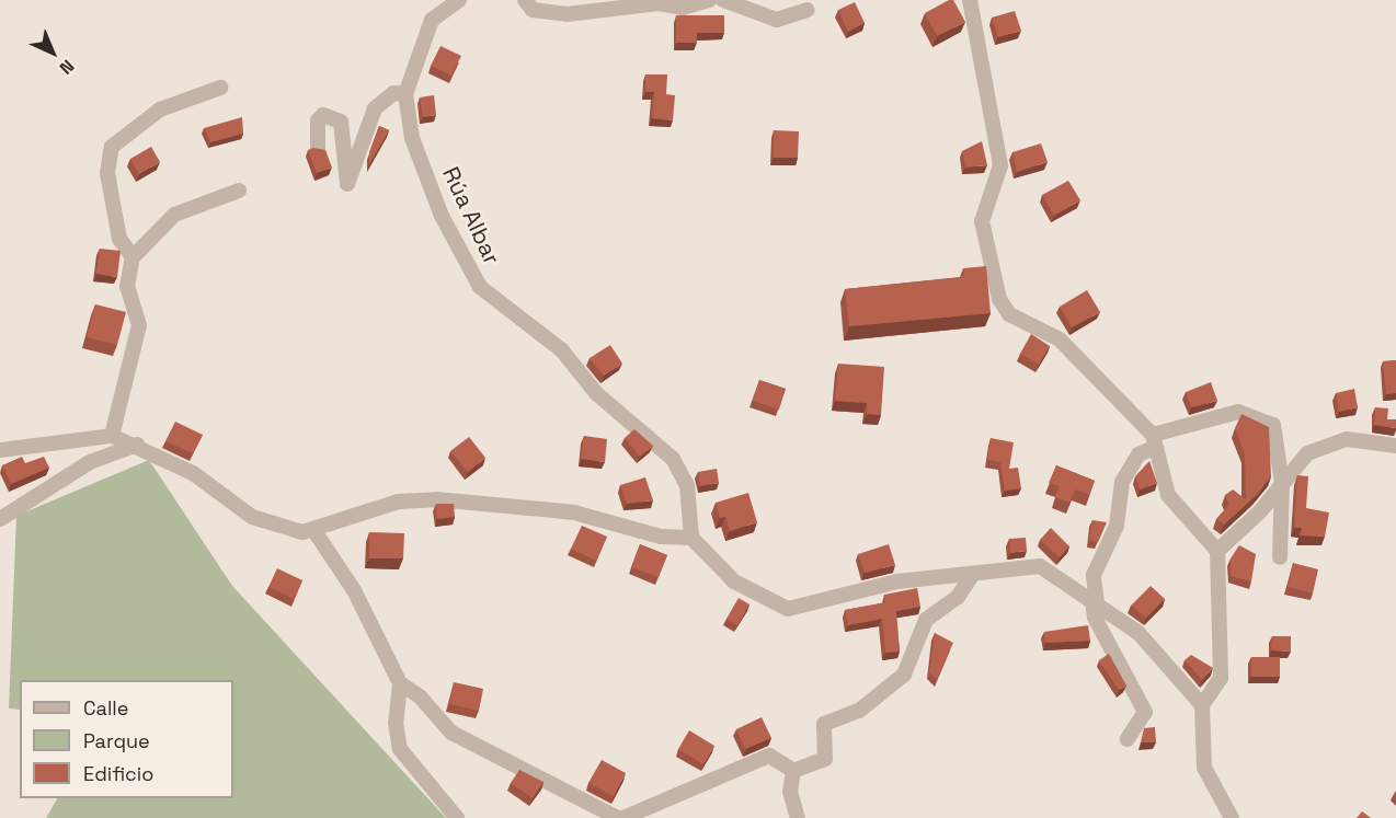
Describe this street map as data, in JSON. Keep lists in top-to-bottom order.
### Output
{
  "streets": {
    "street": ["Rúa Albar"]
  },
  "legend": ["Calle", "Parque", "Edificio"],
  "north": "bottom right"
}
